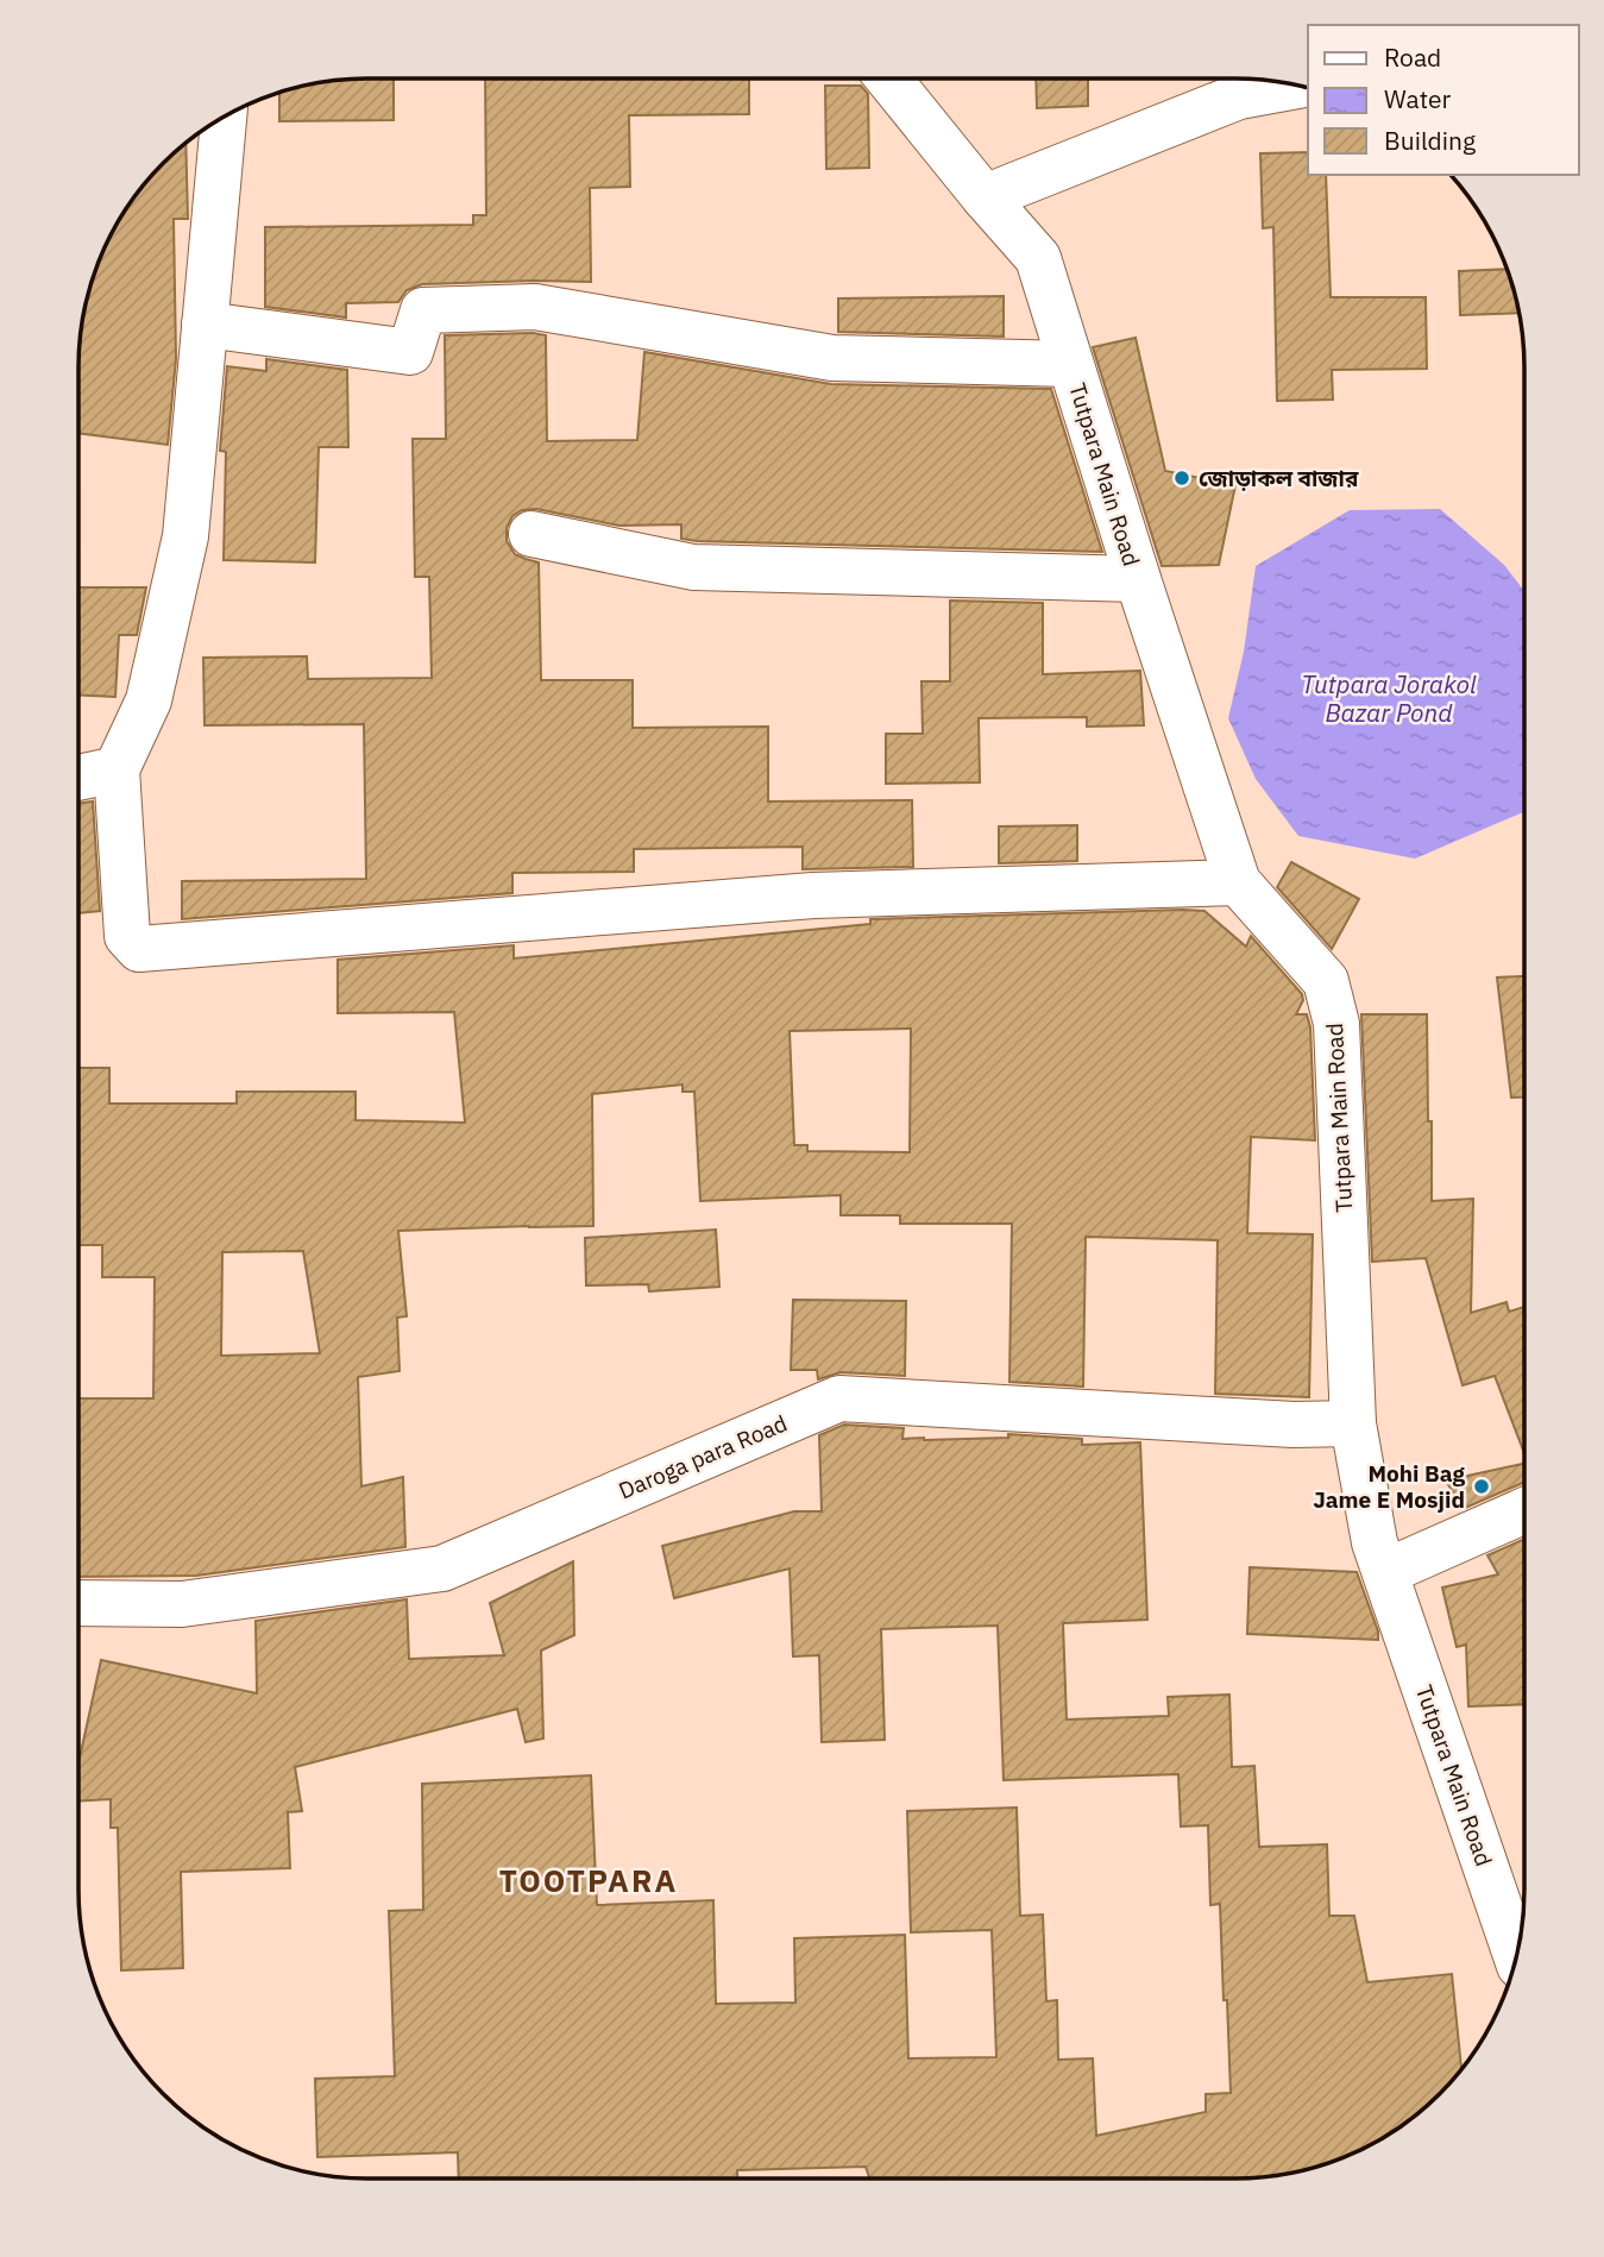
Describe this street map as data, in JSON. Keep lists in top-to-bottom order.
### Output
{
  "streets": {
    "street": ["Tutpara Main Road", "Daroga para Road"]
  },
  "crossings": [
    ["Tutpara Main Road", "Daroga para Road"]
  ],
  "districts": ["TOOTPARA"],
  "water": ["Tutpara Jorakol Bazar Pond"],
  "places": ["জোড়াকল বাজার", "Mohi Bag Jame E Mosjid"],
  "legend": ["Road", "Water", "Building"]
}
